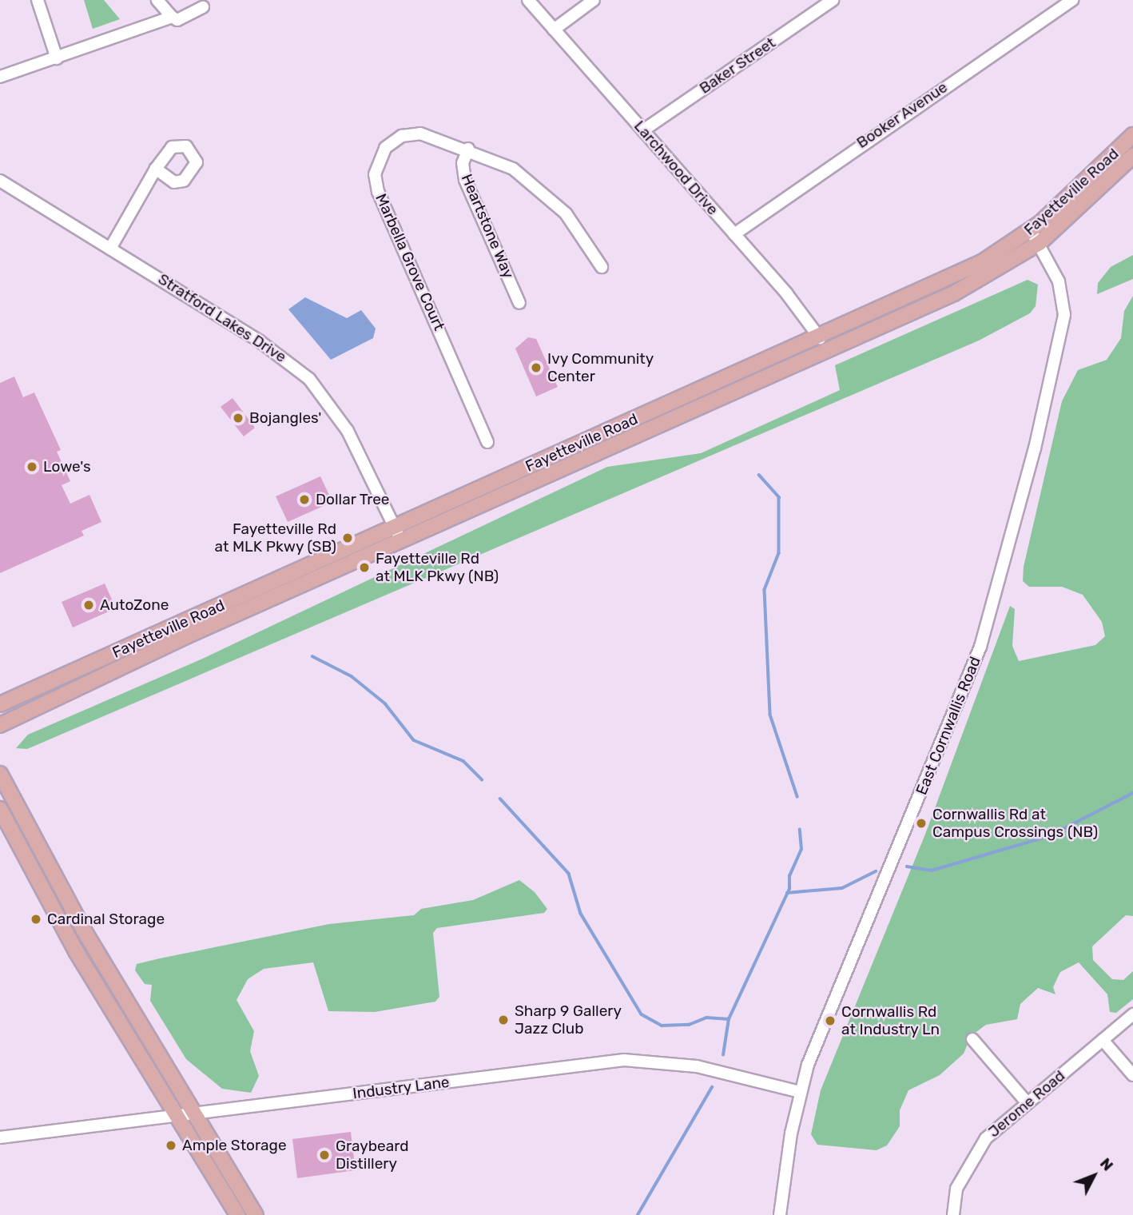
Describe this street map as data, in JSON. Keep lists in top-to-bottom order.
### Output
{
  "streets": {
    "main road": ["Fayetteville Road"],
    "street": [
      "Baker Street",
      "Booker Avenue",
      "Larchwood Drive",
      "Heartstone Way",
      "Marbella Grove Court",
      "Stratford Lakes Drive",
      "East Cornwallis Road",
      "Industry Lane",
      "Jerome Road"
    ]
  },
  "crossings": [
    ["Baker Street", "Larchwood Drive"],
    ["Booker Avenue", "Larchwood Drive"],
    ["Larchwood Drive", "Fayetteville Road"],
    ["Fayetteville Road", "Stratford Lakes Drive"],
    ["Fayetteville Road", "East Cornwallis Road"],
    ["Heartstone Way", "Marbella Grove Court"],
    ["East Cornwallis Road", "Industry Lane"]
  ],
  "places": [
    "Ivy Community Center",
    "Bojangles'",
    "Lowe's",
    "Dollar Tree",
    "Fayetteville Rd at MLK Pkwy (SB)",
    "Fayetteville Rd at MLK Pkwy (NB)",
    "AutoZone",
    "Cornwallis Rd at Campus Crossings (NB)",
    "Cardinal Storage",
    "Sharp 9 Gallery Jazz Club",
    "Cornwallis Rd at Industry Ln",
    "Ample Storage",
    "Graybeard Distillery"
  ],
  "north": "top right"
}
